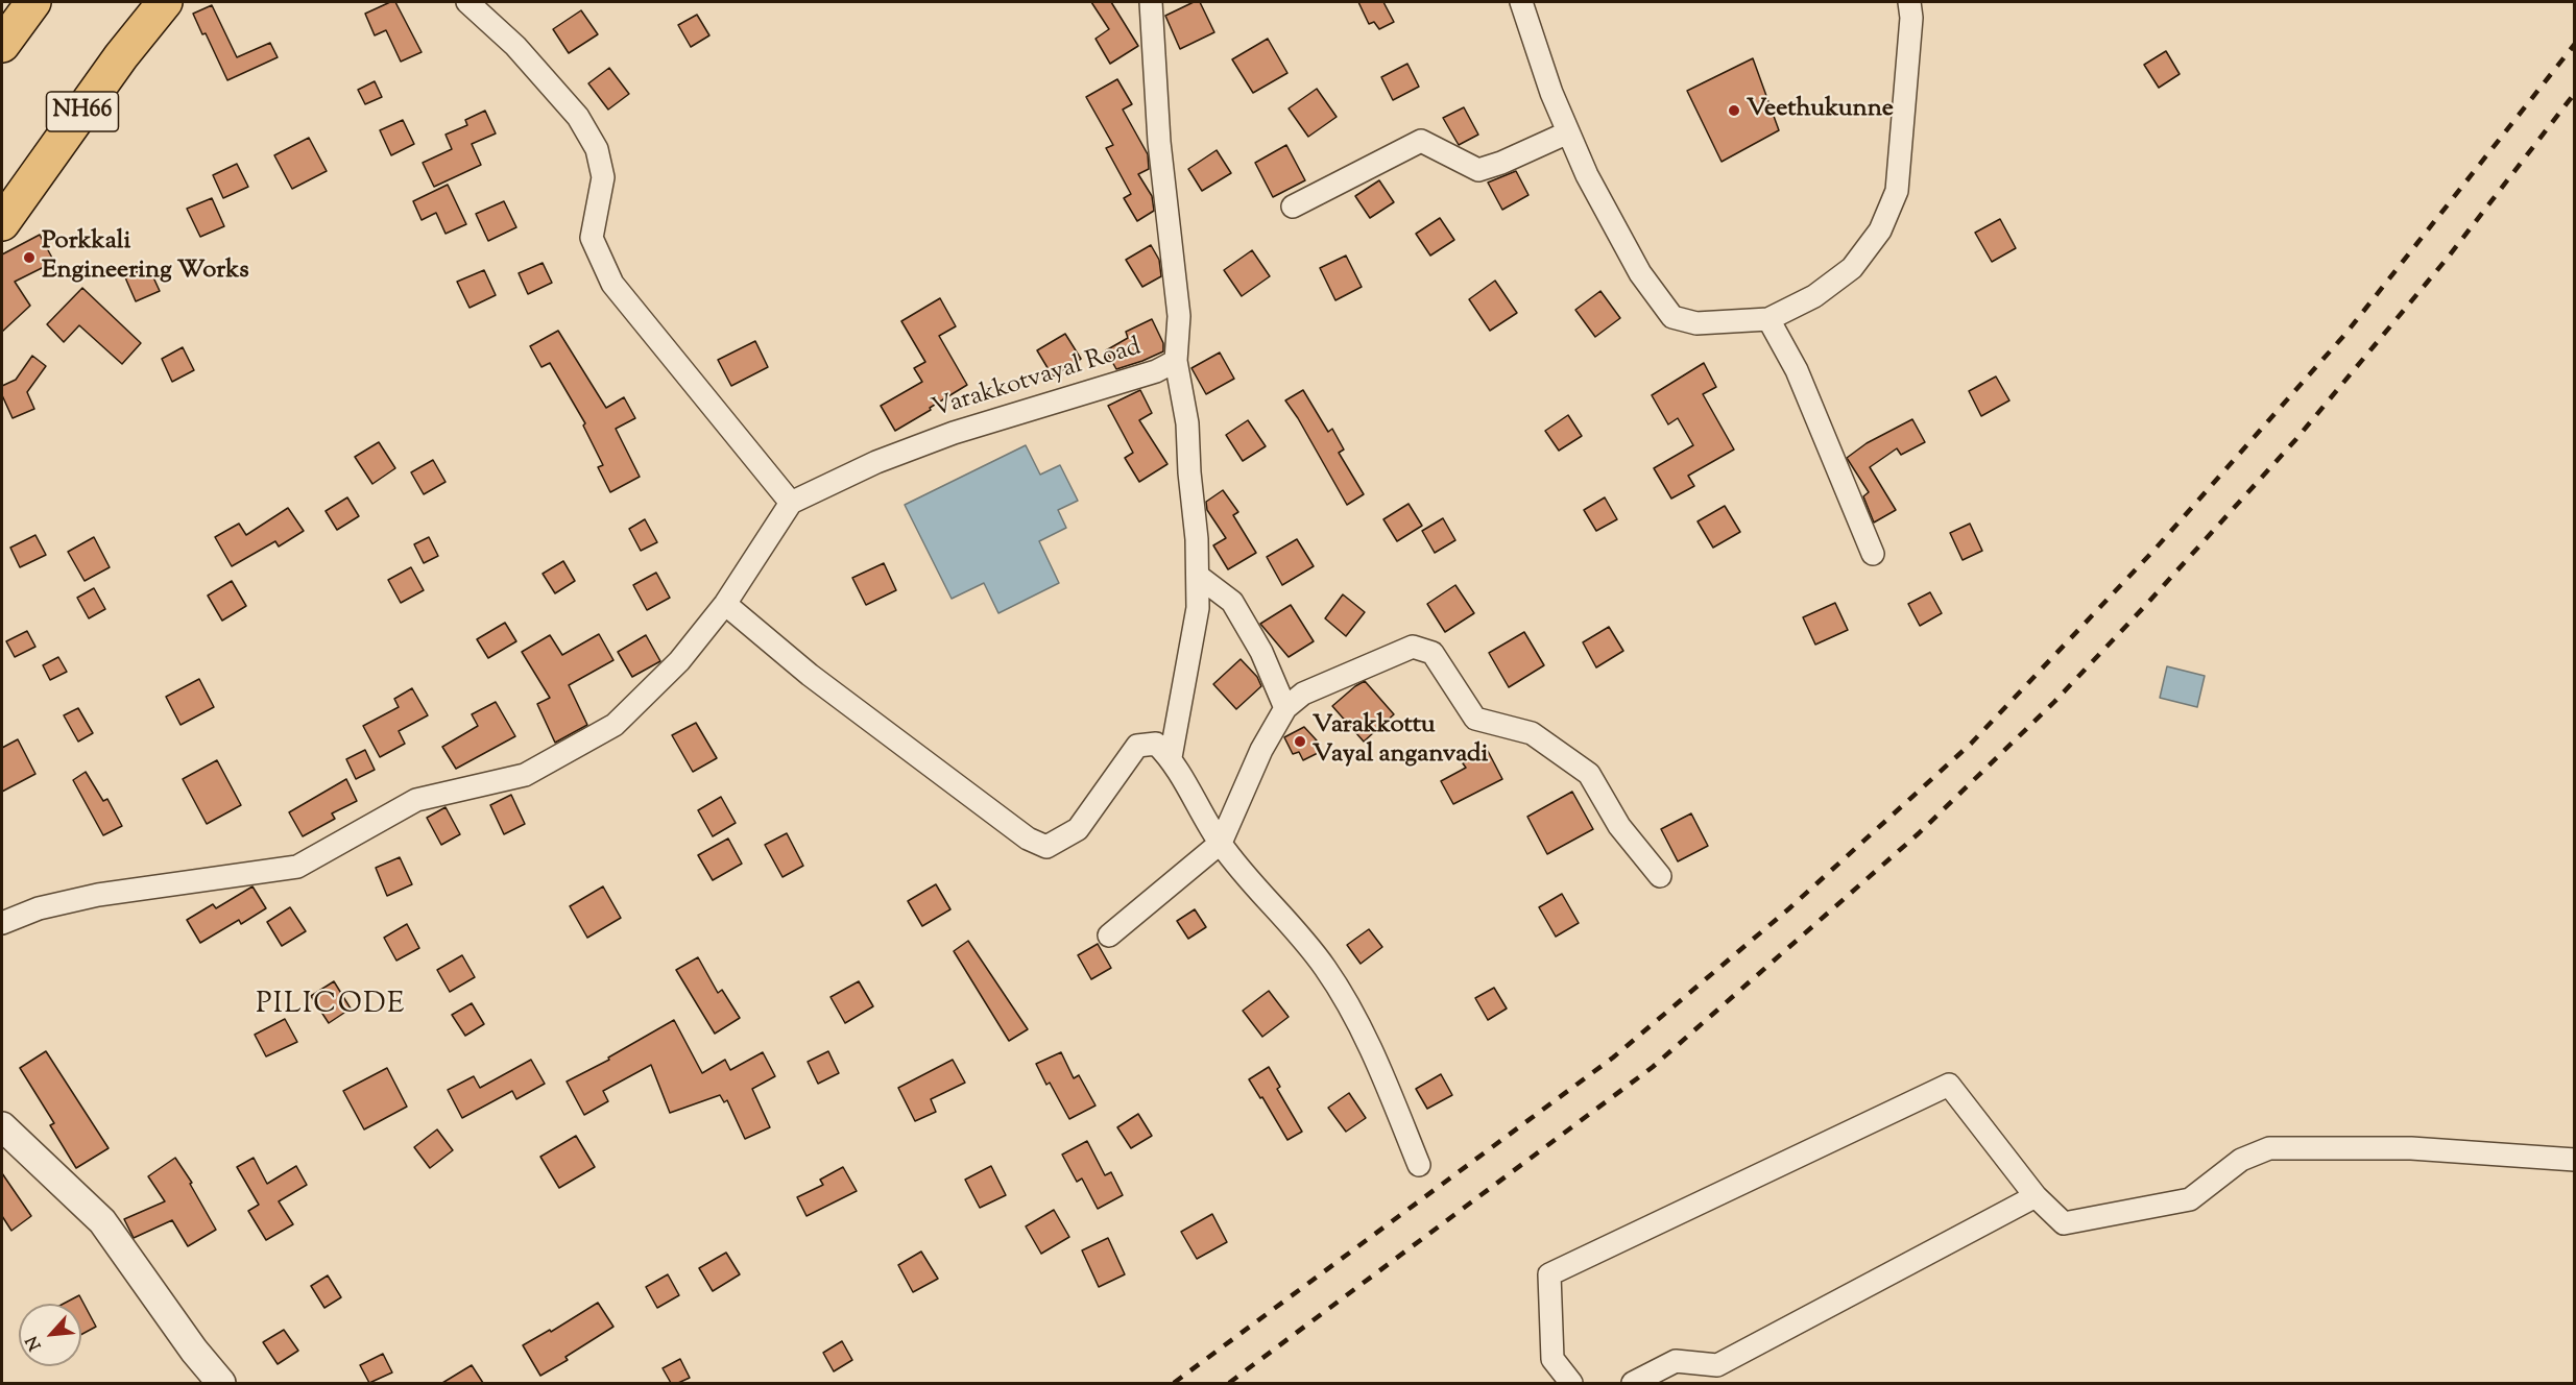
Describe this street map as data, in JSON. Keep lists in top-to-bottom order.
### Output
{
  "streets": {
    "highway": ["NH66"],
    "street": ["Varakkotvayal Road"]
  },
  "districts": ["PILICODE"],
  "places": ["Veethukunne", "Porkkali Engineering Works", "Varakkottu Vayal anganvadi"],
  "north": "bottom left"
}
